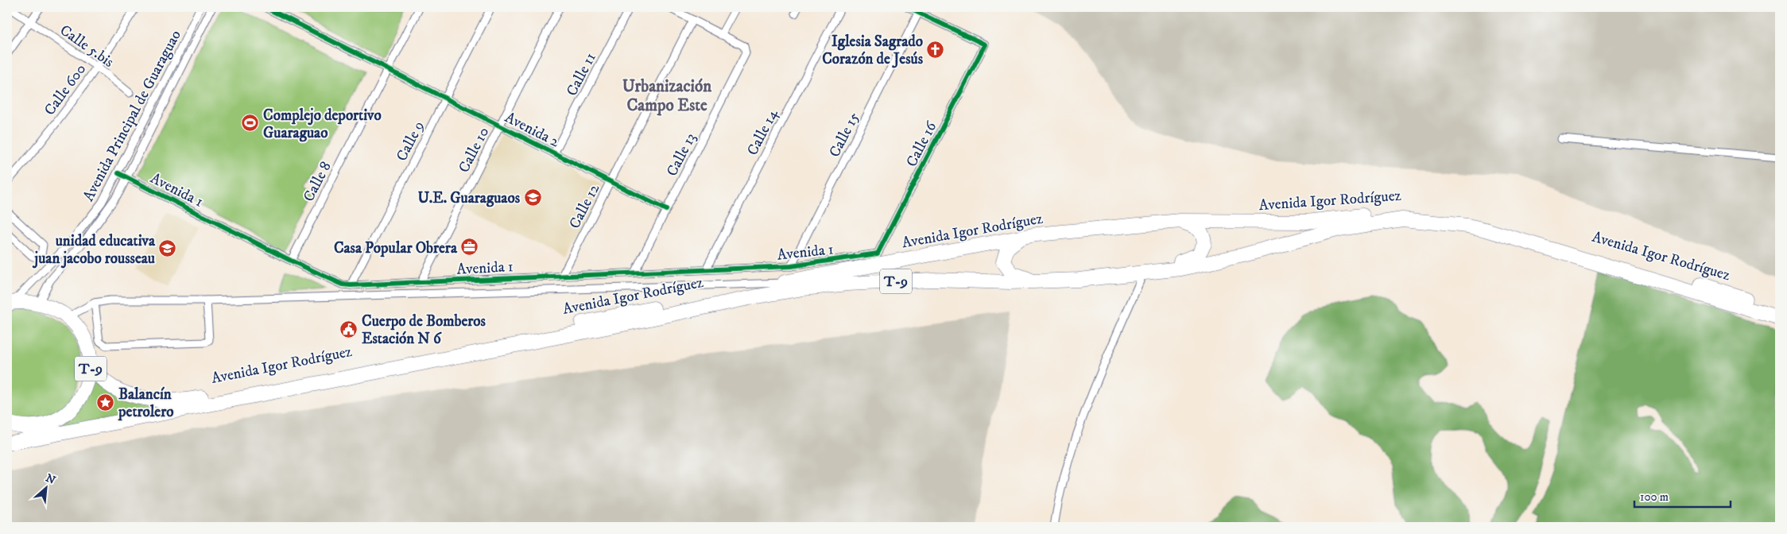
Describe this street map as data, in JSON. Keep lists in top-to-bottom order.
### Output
{
  "streets": {
    "highway": ["Avenida Igor Rodríguez", "T-9"],
    "street": [
      "Calle 5.bis",
      "Calle 11",
      "Calle 600",
      "Avenida Principal de Guaraguao",
      "Avenida 2",
      "Calle 14",
      "Calle 15",
      "Calle 9",
      "Calle 16",
      "Calle 10",
      "Calle 13",
      "Calle 8",
      "Avenida 1",
      "Calle 12"
    ]
  },
  "crossings": [
    ["Calle 5.bis", "Calle 600"],
    ["Calle 11", "Avenida 2"],
    ["Avenida Principal de Guaraguao", "Avenida 1"],
    ["Avenida Principal de Guaraguao", "T-9"],
    ["Avenida 2", "Calle 9"],
    ["Avenida 2", "Calle 10"],
    ["Avenida 2", "Calle 13"],
    ["Avenida 2", "Calle 8"],
    ["Avenida 2", "Calle 12"],
    ["Calle 14", "Avenida 1"],
    ["Calle 15", "Calle 16"],
    ["Calle 15", "Avenida 1"],
    ["Calle 9", "Avenida 1"],
    ["Calle 16", "Avenida 1"],
    ["Calle 10", "Avenida 1"],
    ["Calle 13", "Avenida 1"],
    ["Calle 8", "Avenida 1"],
    ["Avenida 1", "Calle 12"],
    ["Avenida Igor Rodríguez", "T-9"]
  ],
  "districts": ["Urbanización Campo Este"],
  "places": {
    "church": ["Iglesia Sagrado Corazón de Jesús"],
    "sports": ["Complejo deportivo Guaraguao"],
    "school or university": ["U.E. Guaraguaos", "unidad educativa juan jacobo rousseau"],
    "office": ["Casa Popular Obrera"],
    "public building": ["Cuerpo de Bomberos Estación N 6"],
    "place": ["Balancín petrolero"]
  },
  "scale_bar": "100 m",
  "north": "top right"
}
